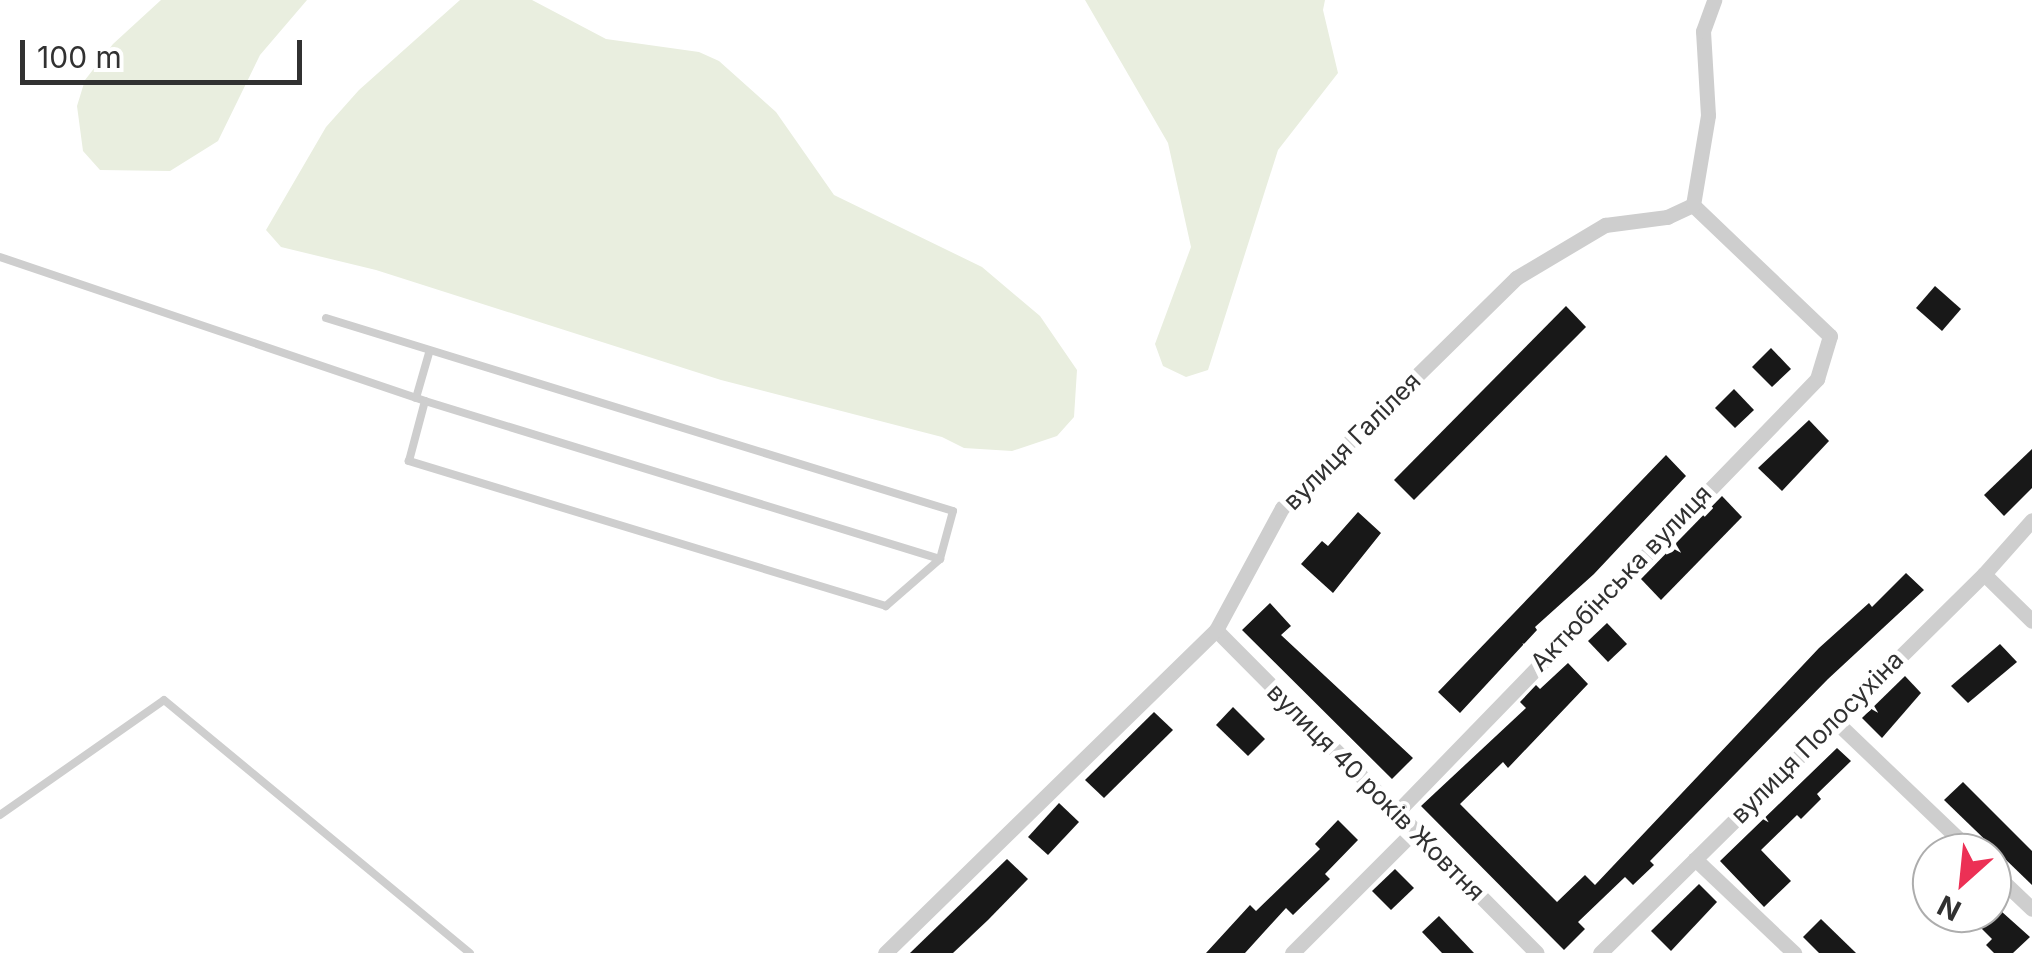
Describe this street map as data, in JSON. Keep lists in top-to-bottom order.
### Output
{
  "streets": {
    "street": [
      "вулиця Галілея",
      "Актюбінська вулиця",
      "вулиця Полосухіна",
      "вулиця 40 років Жовтня"
    ]
  },
  "crossings": [
    ["вулиця Галілея", "Актюбінська вулиця"],
    ["вулиця Галілея", "вулиця 40 років Жовтня"],
    ["Актюбінська вулиця", "вулиця 40 років Жовтня"]
  ],
  "scale_bar": "100 m",
  "north": "bottom left"
}
